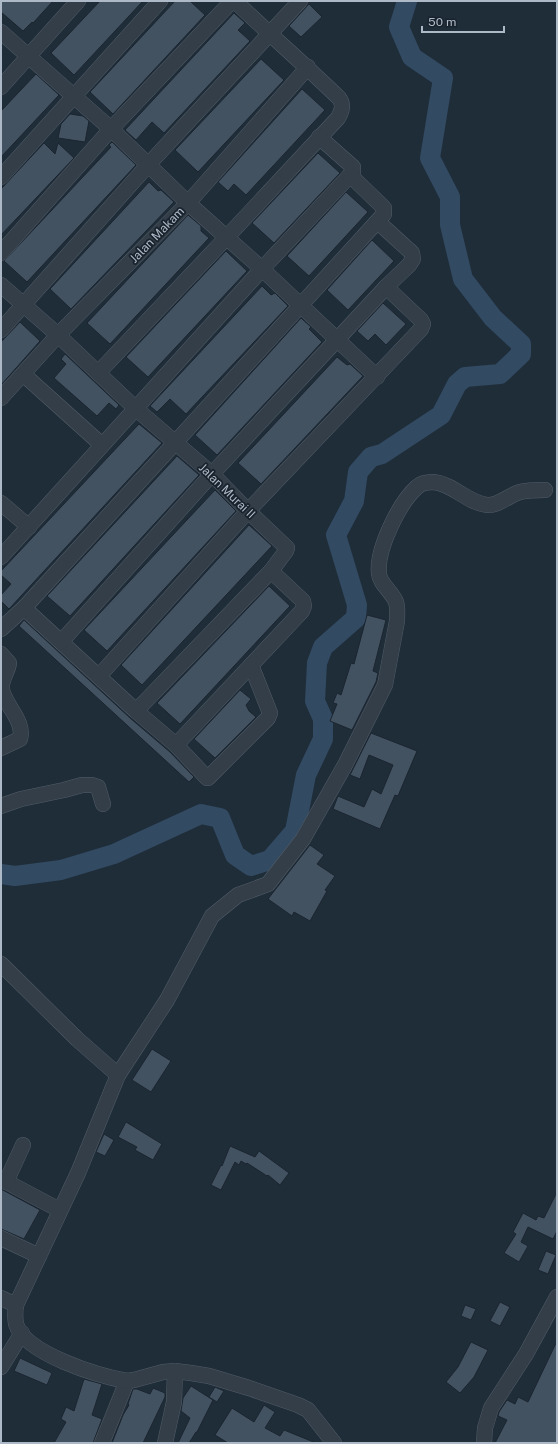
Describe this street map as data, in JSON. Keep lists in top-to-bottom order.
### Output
{
  "streets": {
    "street": ["Jalan Makam", "Jalan Murai II"]
  },
  "crossings": [
    ["Jalan Makam", "Jalan Murai II"]
  ],
  "scale_bar": "50 m"
}
